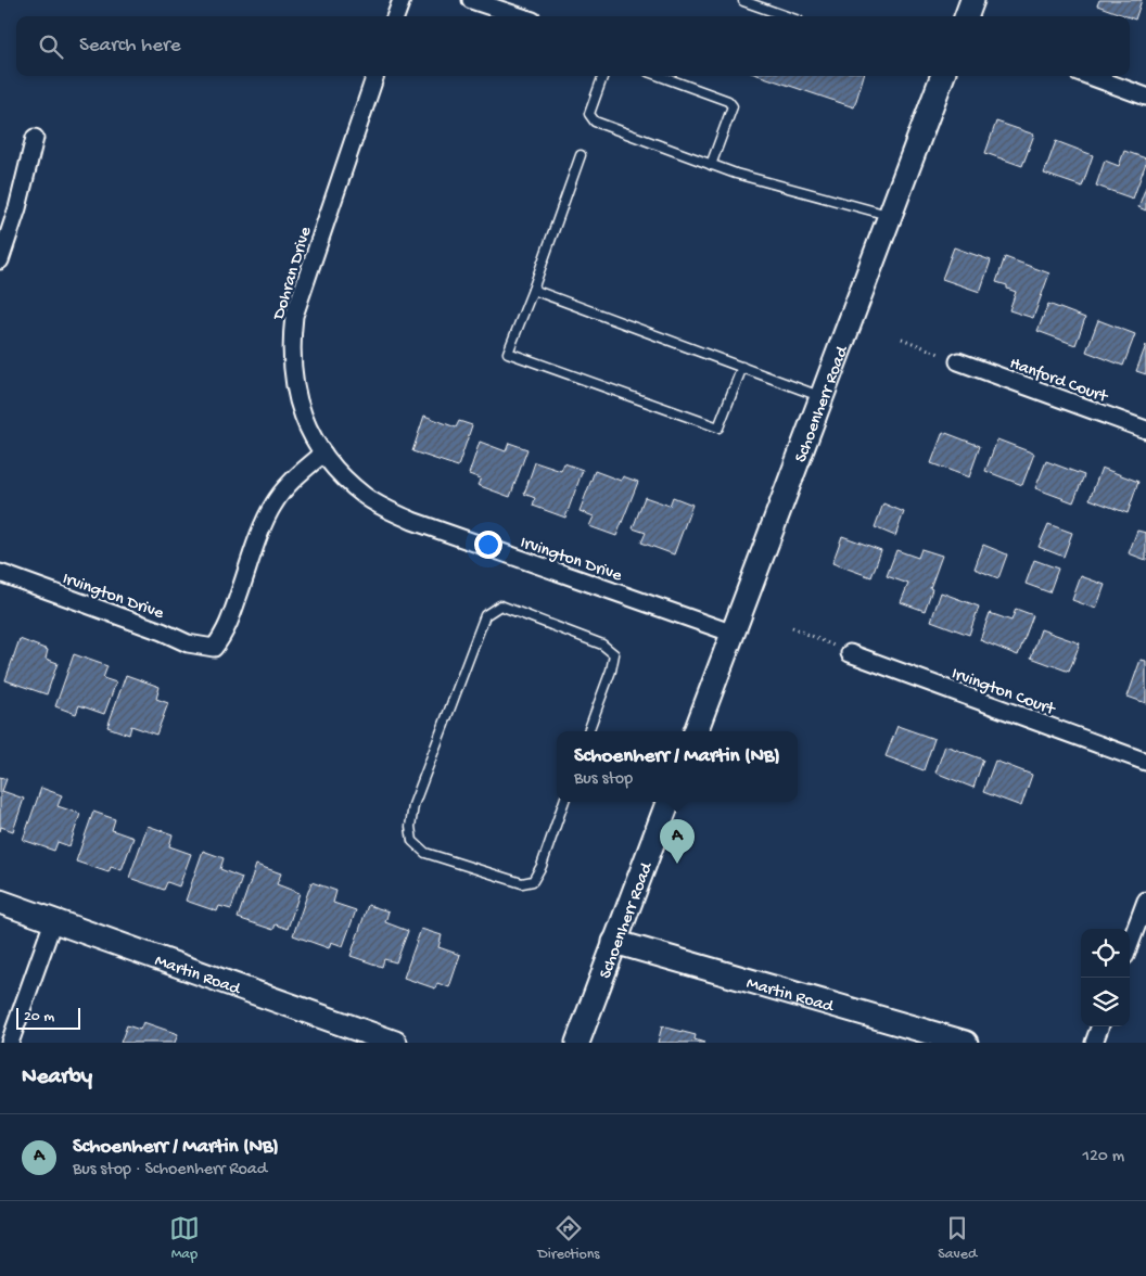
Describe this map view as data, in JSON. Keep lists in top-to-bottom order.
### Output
{
  "streets": {
    "main road": ["Schoenherr Road", "Martin Road"],
    "street": [
      "Dohran Drive",
      "Hanford Court",
      "Irvington Drive",
      "Irvington Court"
    ]
  },
  "crossings": [
    ["Dohran Drive", "Irvington Drive"],
    ["Schoenherr Road", "Irvington Drive"],
    ["Schoenherr Road", "Martin Road"]
  ],
  "scale_bar": "20 m",
  "page": {
    "search": "Search here",
    "popup": ["Schoenherr / Martin (NB)", "Bus stop"],
    "pins": "A",
    "scale": "20 m",
    "heading": "Nearby",
    "list": [
      {
        "mark": "A",
        "name": "Schoenherr / Martin (NB)",
        "note": "Bus stop · Schoenherr Road",
        "value": "120 m"
      }
    ],
    "nav": ["Map", "Directions", "Saved"]
  }
}
